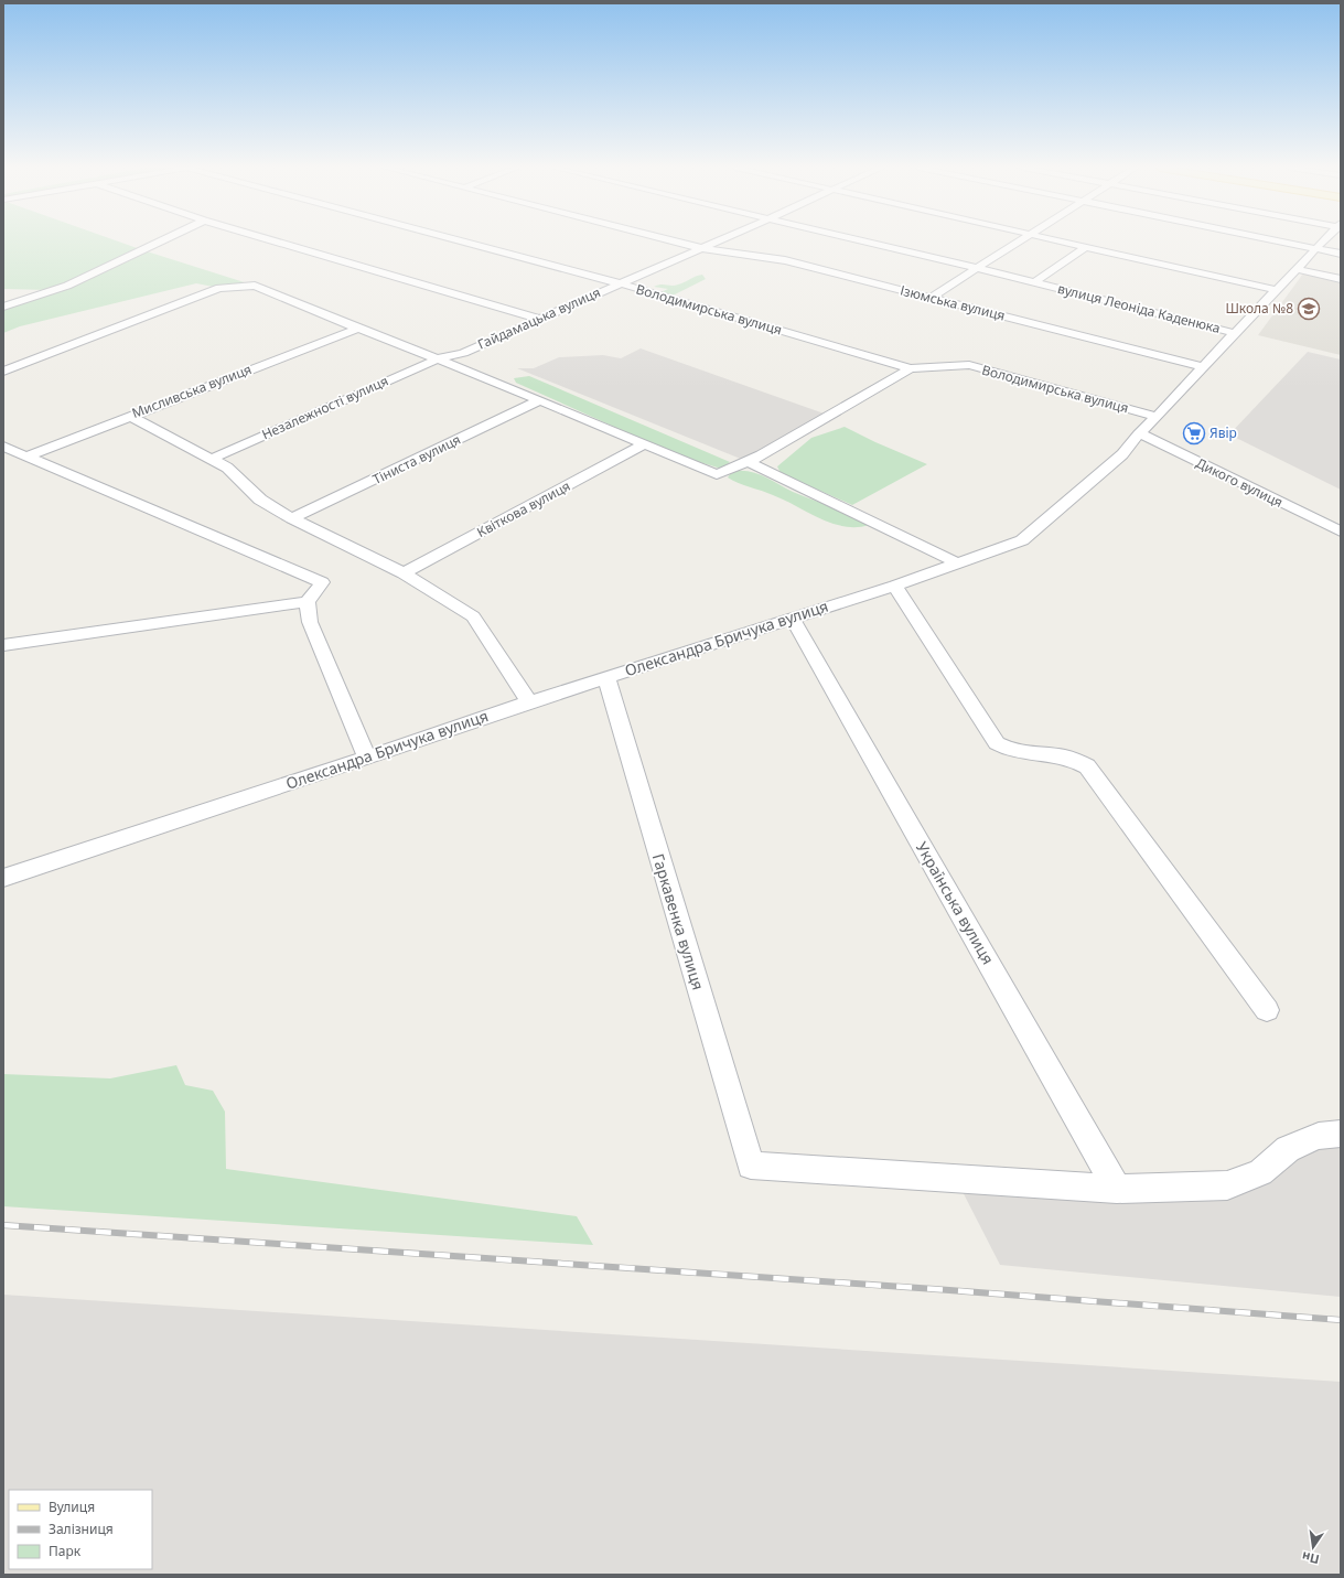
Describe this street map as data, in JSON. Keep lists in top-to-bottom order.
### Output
{
  "streets": {
    "street": [
      "Ізюмська вулиця",
      "вулиця Леоніда Каденюка",
      "Володимирська вулиця",
      "Гайдамацька вулиця",
      "Мисливська вулиця",
      "Незалежності вулиця",
      "Тіниста вулиця",
      "Дикого вулиця",
      "Квіткова вулиця",
      "Олександра Бричука вулиця",
      "Українська вулиця",
      "Гаркавенка вулиця"
    ]
  },
  "crossings": [
    ["Ізюмська вулиця", "Гайдамацька вулиця"],
    ["Ізюмська вулиця", "Олександра Бричука вулиця"],
    ["вулиця Леоніда Каденюка", "Олександра Бричука вулиця"],
    ["Володимирська вулиця", "Гайдамацька вулиця"],
    ["Володимирська вулиця", "Олександра Бричука вулиця"],
    ["Гайдамацька вулиця", "Незалежності вулиця"],
    ["Дикого вулиця", "Олександра Бричука вулиця"],
    ["Олександра Бричука вулиця", "Українська вулиця"],
    ["Олександра Бричука вулиця", "Гаркавенка вулиця"],
    ["Українська вулиця", "Гаркавенка вулиця"]
  ],
  "places": {
    "school or university": ["Школа №8"],
    "supermarket": ["Явiр"]
  },
  "legend": ["Вулиця", "Залізниця", "Парк"],
  "north": "bottom"
}
